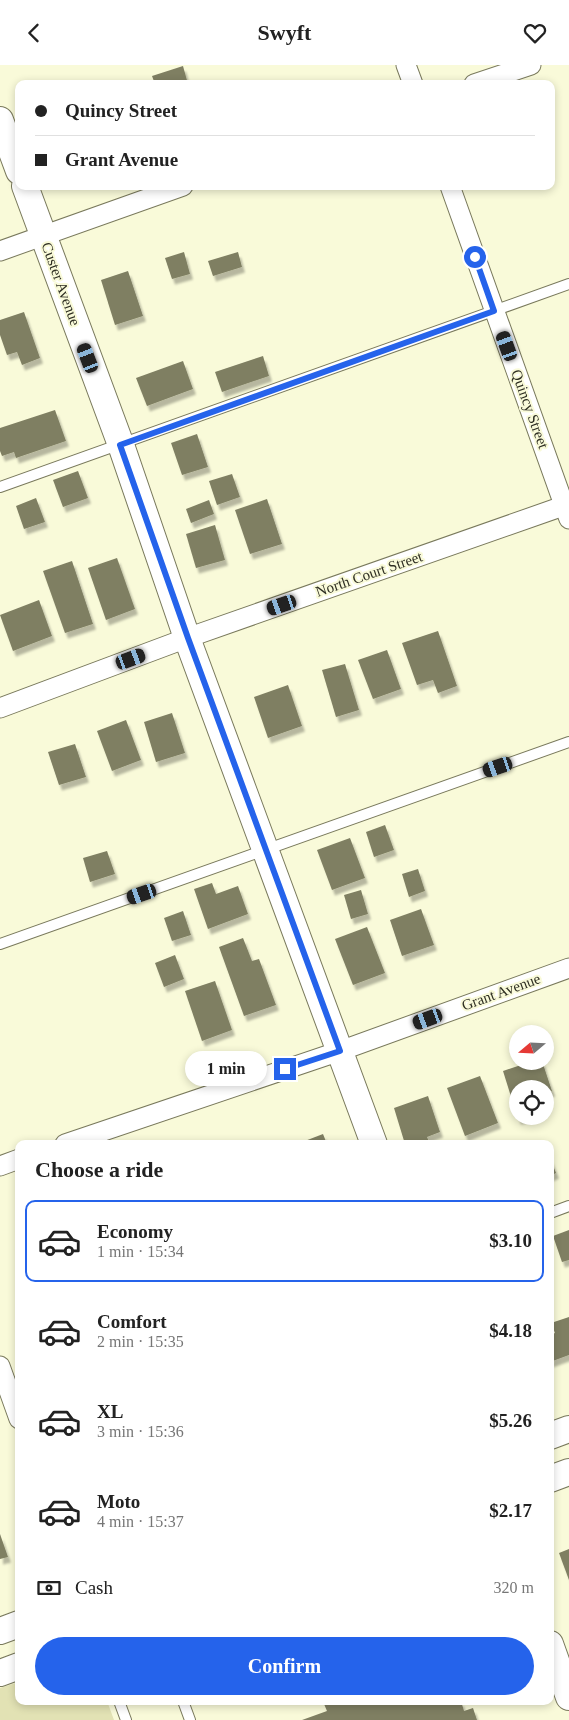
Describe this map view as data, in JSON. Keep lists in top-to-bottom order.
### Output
{
  "streets": {
    "street": [
      "Custer Avenue",
      "Quincy Street",
      "North Court Street",
      "Grant Avenue"
    ]
  },
  "crossings": [
    ["Custer Avenue", "North Court Street"],
    ["Custer Avenue", "Grant Avenue"],
    ["Quincy Street", "North Court Street"]
  ],
  "north": "left",
  "page": {
    "header": "Swyft",
    "banner": ["Quincy Street", "Grant Avenue"],
    "bubble": "1 min",
    "heading": "Choose a ride",
    "list": [
      {
        "name": "Economy",
        "note": "1 min · 15:34",
        "value": "$3.10"
      },
      {
        "name": "Comfort",
        "note": "2 min · 15:35",
        "value": "$4.18"
      },
      {
        "name": "XL",
        "note": "3 min · 15:36",
        "value": "$5.26"
      },
      {
        "name": "Moto",
        "note": "4 min · 15:37",
        "value": "$2.17"
      }
    ],
    "pay": ["Cash", "320 m"],
    "buttons": "Confirm"
  }
}
